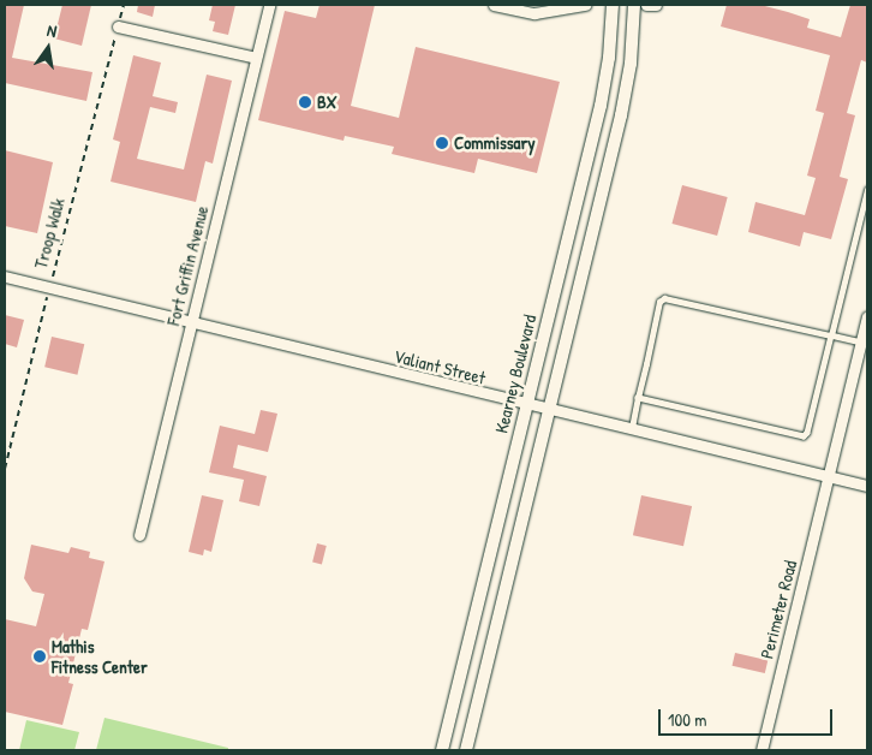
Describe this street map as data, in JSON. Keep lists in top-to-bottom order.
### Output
{
  "streets": {
    "street": [
      "Fort Griffin Avenue",
      "Valiant Street",
      "Kearney Boulevard",
      "Perimeter Road"
    ],
    "path": ["Troop Walk"]
  },
  "crossings": [
    ["Troop Walk", "Valiant Street"],
    ["Fort Griffin Avenue", "Valiant Street"],
    ["Valiant Street", "Kearney Boulevard"],
    ["Valiant Street", "Perimeter Road"]
  ],
  "places": ["BX", "Commissary", "Mathis Fitness Center"],
  "scale_bar": "100 m",
  "north": "top"
}
